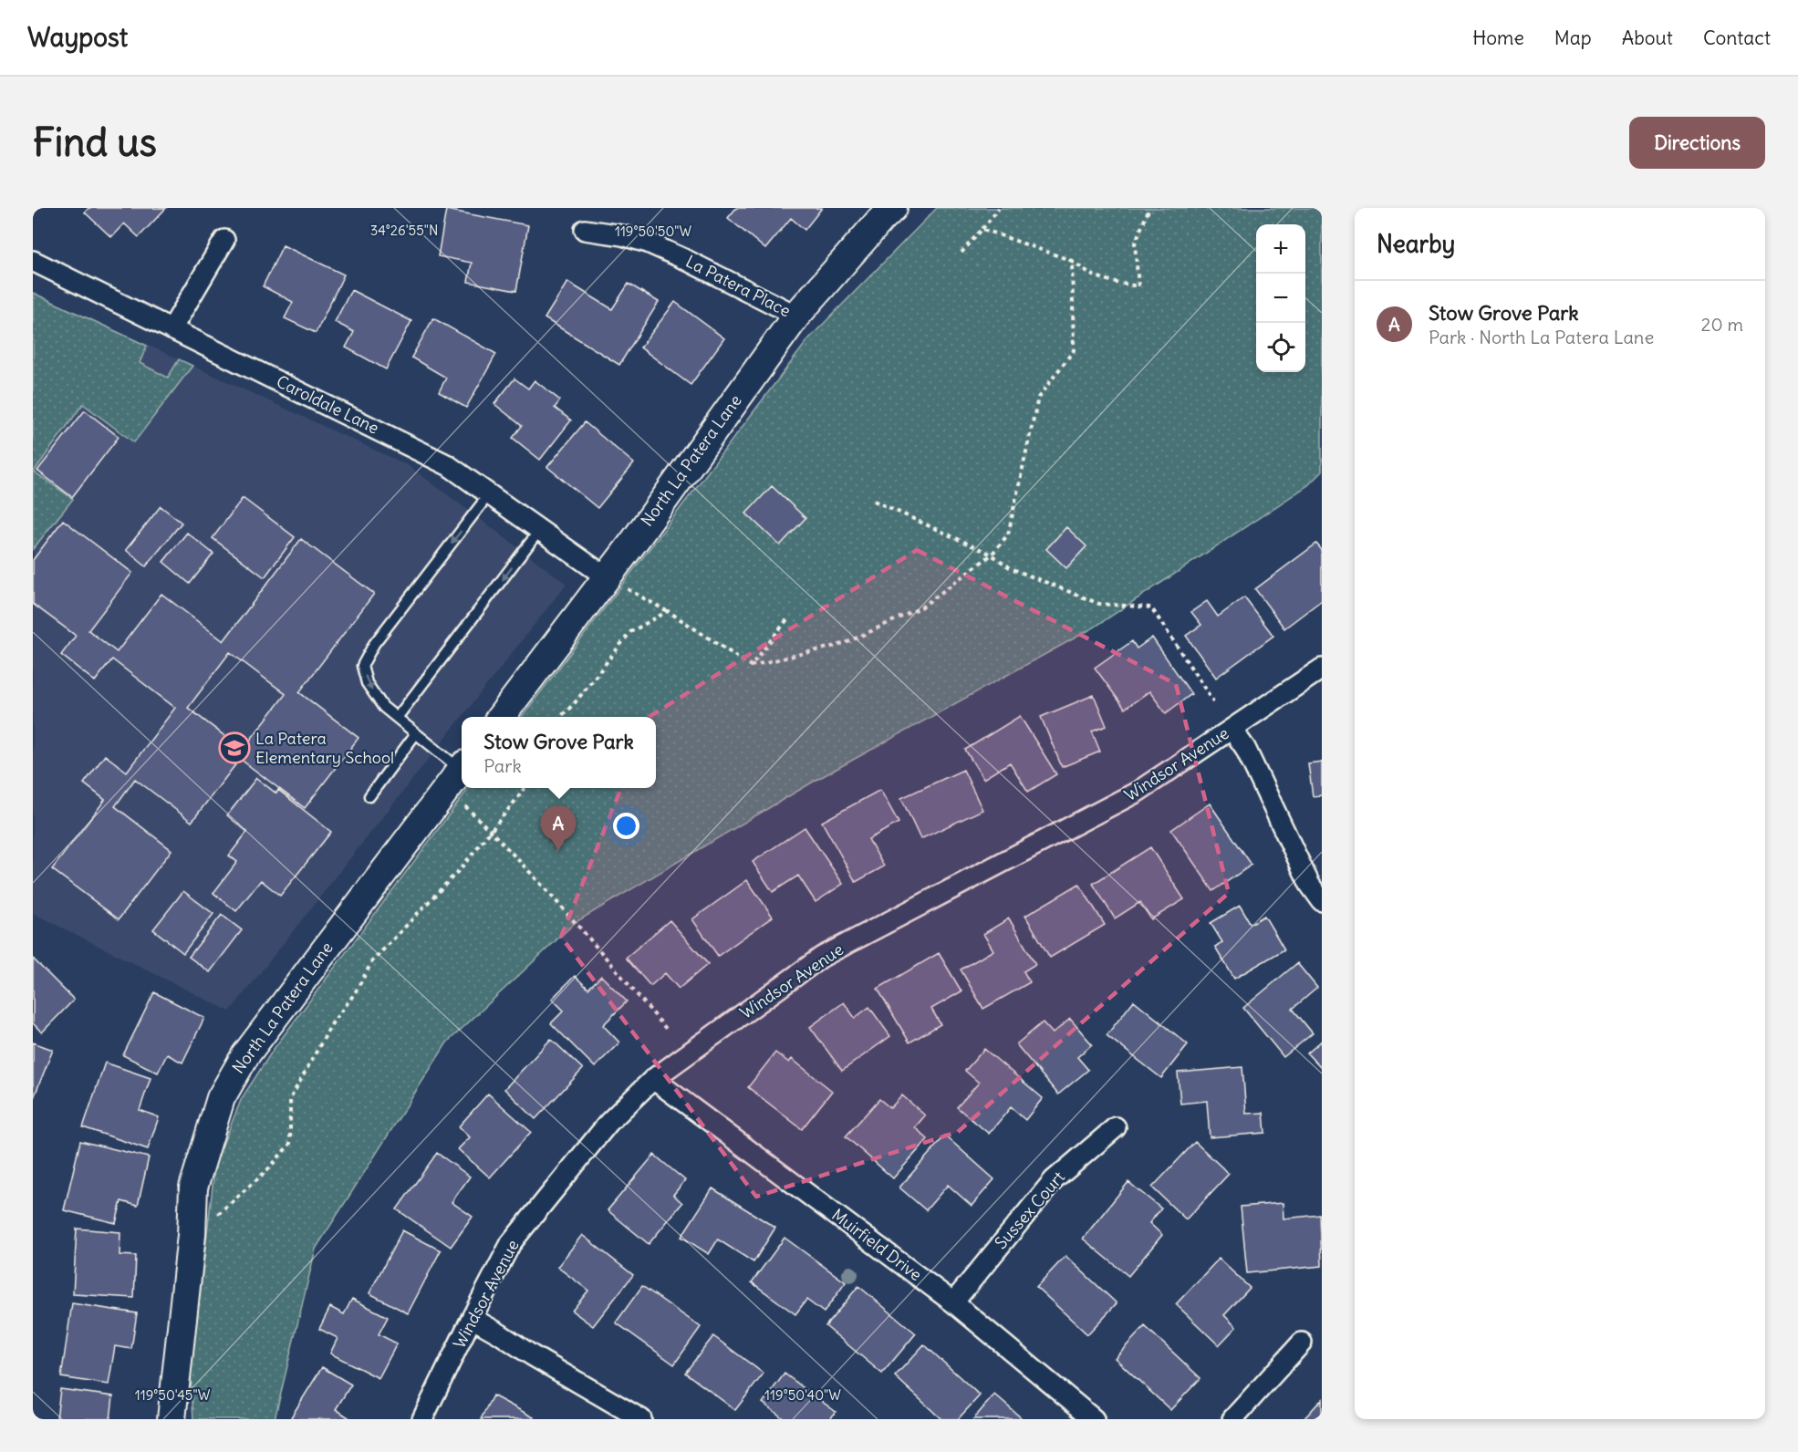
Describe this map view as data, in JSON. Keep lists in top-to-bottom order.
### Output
{
  "streets": {
    "street": [
      "La Patera Place",
      "Caroldale Lane",
      "North La Patera Lane",
      "Windsor Avenue",
      "Sussex Court",
      "Muirfield Drive"
    ]
  },
  "crossings": [
    ["La Patera Place", "North La Patera Lane"],
    ["Caroldale Lane", "North La Patera Lane"],
    ["Windsor Avenue", "Muirfield Drive"],
    ["Sussex Court", "Muirfield Drive"]
  ],
  "places": {
    "school or university": ["La Patera Elementary School"]
  },
  "page": {
    "header": "Waypost",
    "nav": [
      "Home",
      "Map",
      "About",
      "Contact"
    ],
    "buttons": "Directions",
    "title": "Find us",
    "heading": "Nearby",
    "map_buttons": ["+", "−"],
    "list": [
      {
        "mark": "A",
        "name": "Stow Grove Park",
        "note": "Park · North La Patera Lane",
        "value": "20 m"
      }
    ],
    "popup": ["Stow Grove Park", "Park"],
    "pins": "A"
  },
  "coordinates": [
    "34°26'55\"N",
    "119°50'50\"W",
    "119°50'45\"W",
    "119°50'40\"W"
  ]
}
